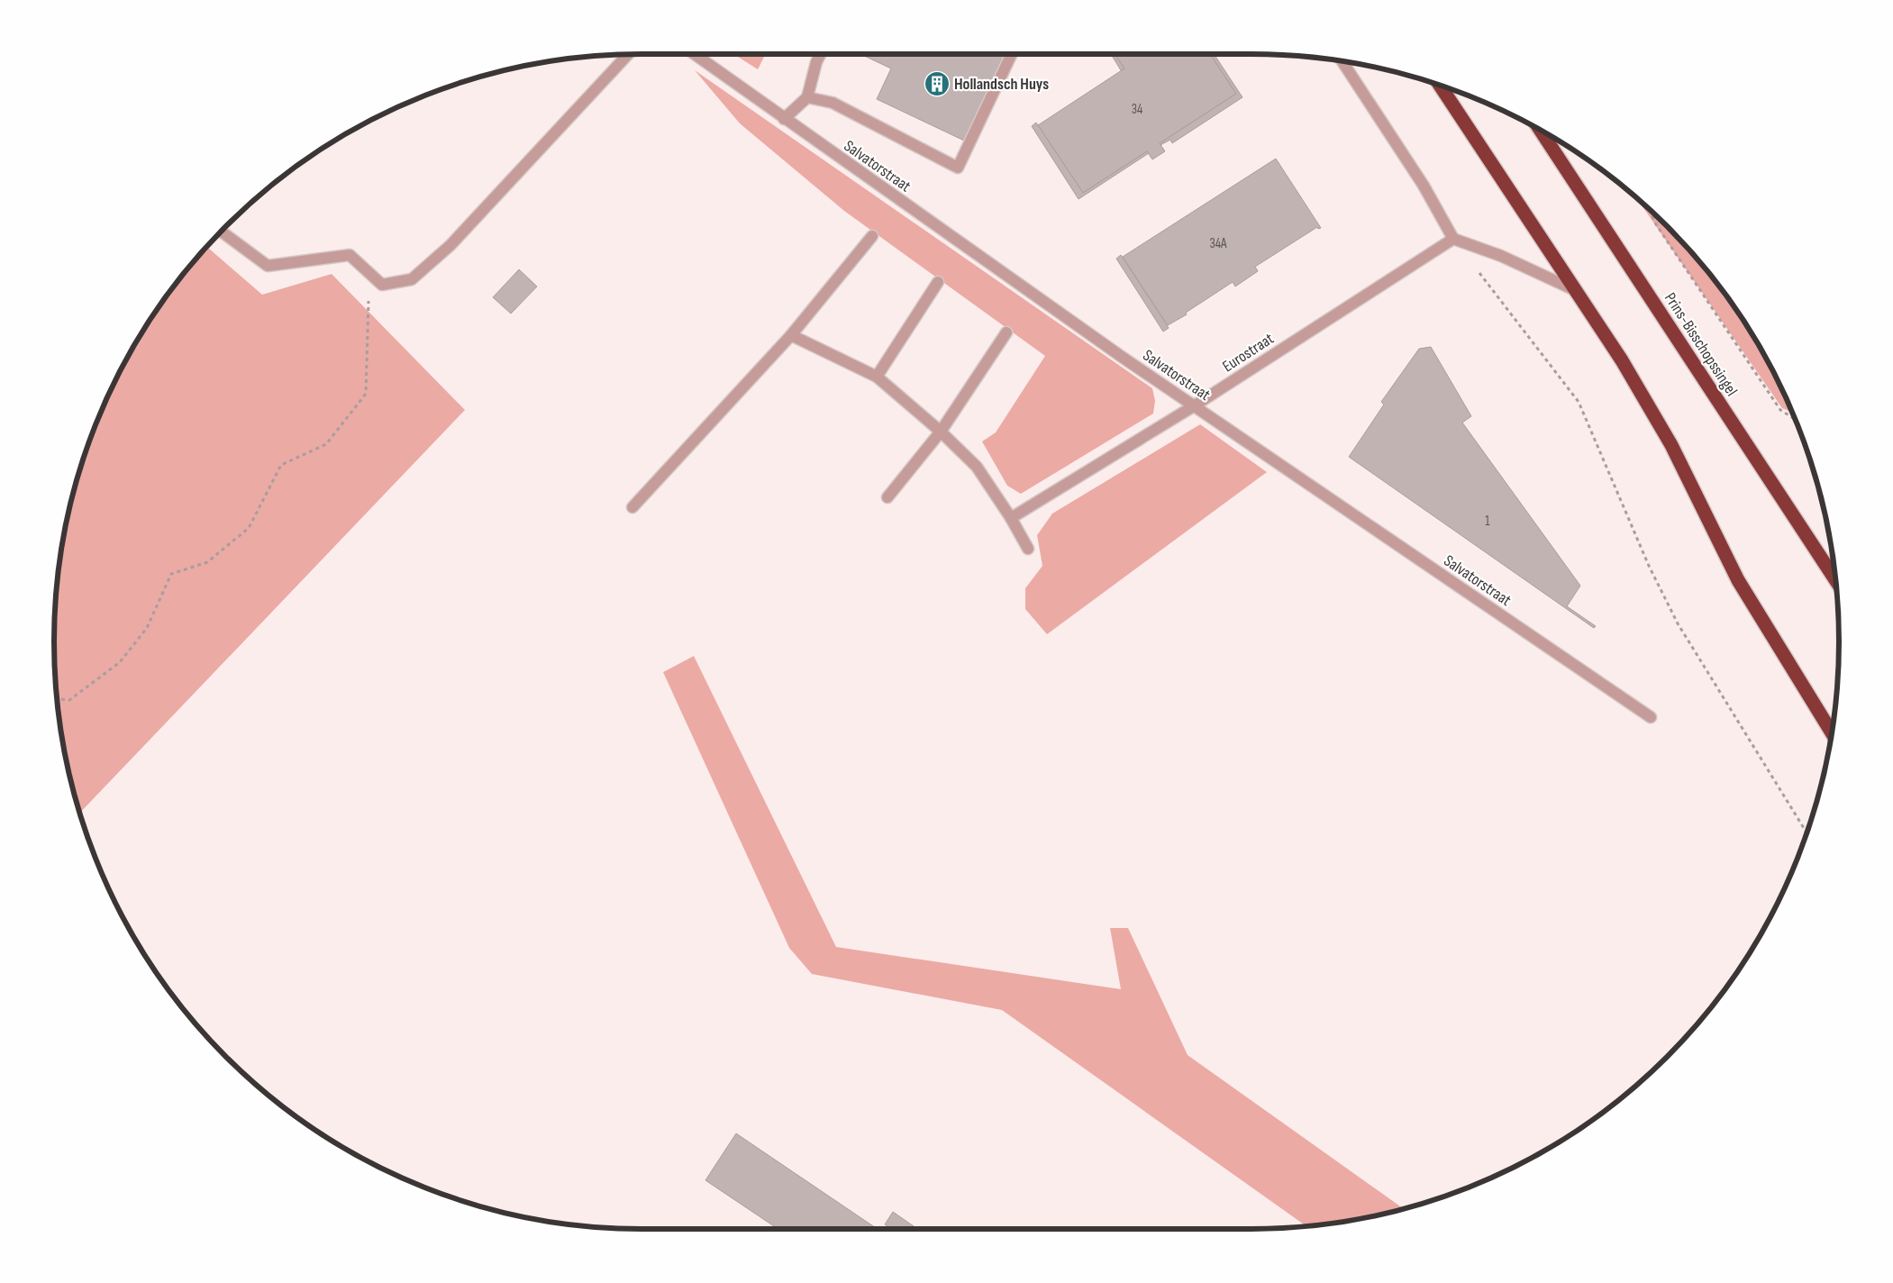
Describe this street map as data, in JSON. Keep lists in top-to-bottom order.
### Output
{
  "streets": {
    "highway": ["Prins-Bisschopssingel"],
    "street": ["Salvatorstraat", "Eurostraat"]
  },
  "crossings": [
    ["Salvatorstraat", "Eurostraat"]
  ],
  "places": {
    "building": ["Hollandsch Huys"]
  },
  "house_numbers": ["34", "34A", "1"]
}
